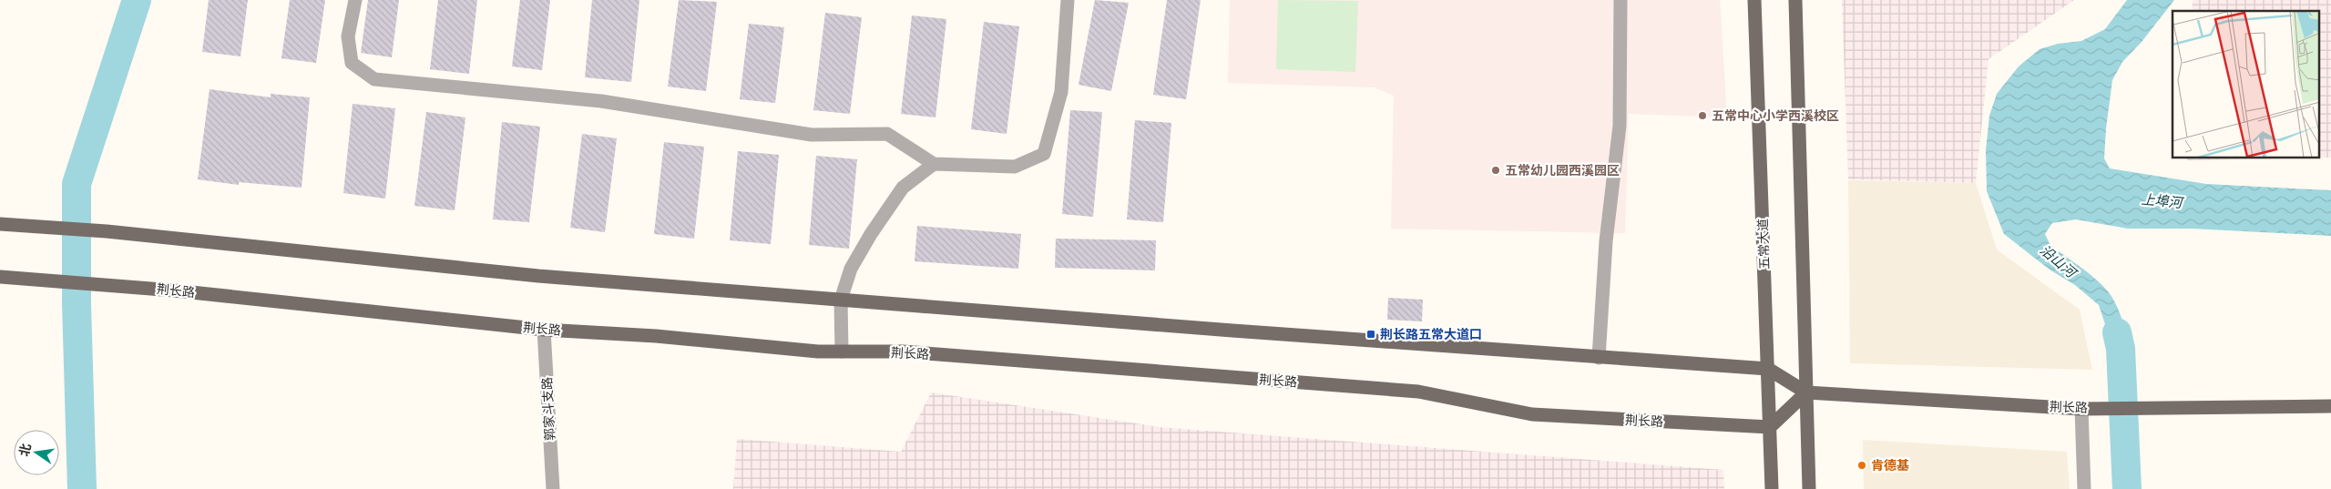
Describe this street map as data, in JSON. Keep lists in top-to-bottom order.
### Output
{
  "streets": {
    "main road": ["五常大道", "荆长路"],
    "street": ["郭家斗支路"]
  },
  "crossings": [
    ["五常大道", "荆长路"],
    ["荆长路", "郭家斗支路"]
  ],
  "water": ["上埠河", "沿山河"],
  "places": {
    "other": ["五常中心小学西溪校区", "五常幼儿园西溪园区", "肯德基"],
    "transit": ["荆长路五常大道口"]
  },
  "north": "left"
}
